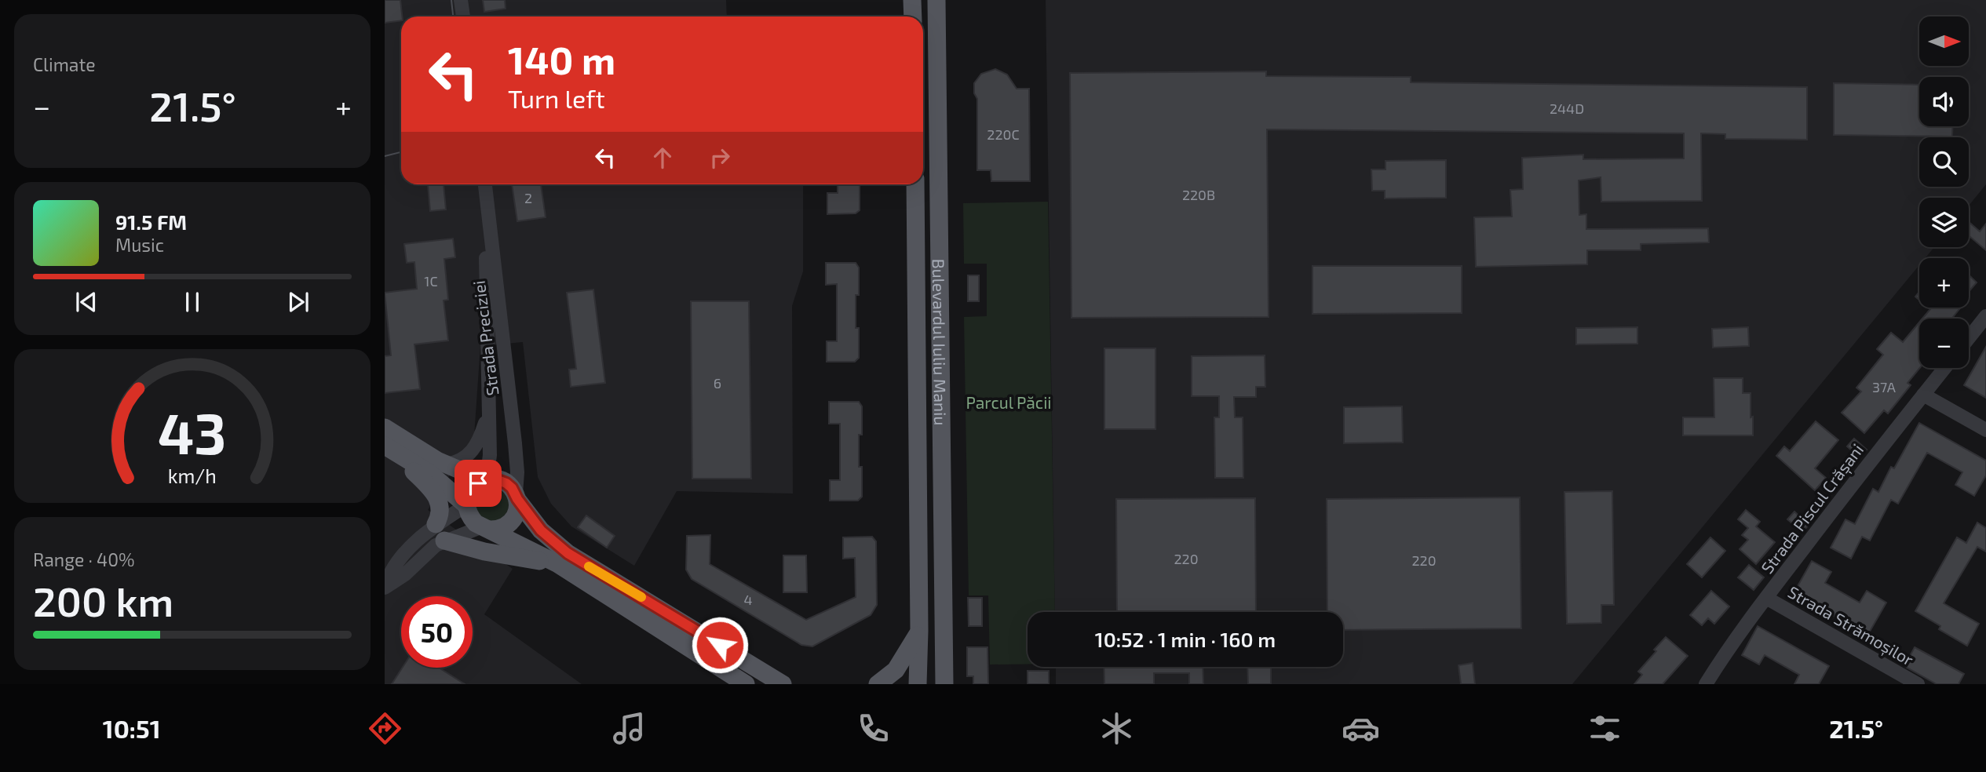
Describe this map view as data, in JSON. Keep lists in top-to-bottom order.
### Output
{
  "streets": {
    "main road": ["Bulevardul Iuliu Maniu"],
    "street": ["Strada Preciziei", "Strada Piscul Crășani", "Strada Strămoșilor"]
  },
  "crossings": [
    ["Strada Piscul Crășani", "Strada Strămoșilor"]
  ],
  "parks": ["Parcul Păcii"],
  "house_numbers": [
    "244D",
    "220C",
    "220B",
    "2",
    "1C",
    "6",
    "37A",
    "220",
    "220",
    "4"
  ],
  "north": "right",
  "page": {
    "tile": [
      "Climate",
      ["Range · 40%", "200 km"]
    ],
    "map_buttons": ["+", "−"],
    "turn": ["140 m", "Turn left"],
    "heat": ["−", "21.5°", "+"],
    "song": ["91.5 FM", "Music"],
    "limit": "50",
    "trip": "10:52 · 1 min · 160 m",
    "tabs": ["10:51", "21.5°"],
    "gauge": ["43", "km/h"]
  }
}
